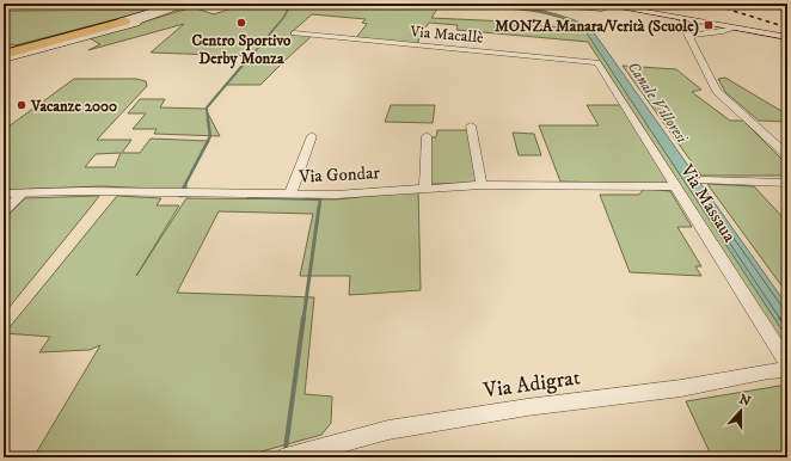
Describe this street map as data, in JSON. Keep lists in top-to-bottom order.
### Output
{
  "streets": {
    "street": [
      "Via Macallè",
      "Via Gondar",
      "Via Massaua",
      "Via Adigrat"
    ]
  },
  "crossings": [
    ["Via Macallè", "Via Massaua"],
    ["Via Gondar", "Via Massaua"]
  ],
  "water": ["Canale Villoresi"],
  "places": {
    "other": ["Centro Sportivo Derby Monza", "Vacanze 2000"],
    "transit": ["MONZA Manara/Verità (Scuole)"]
  },
  "north": "top"
}
